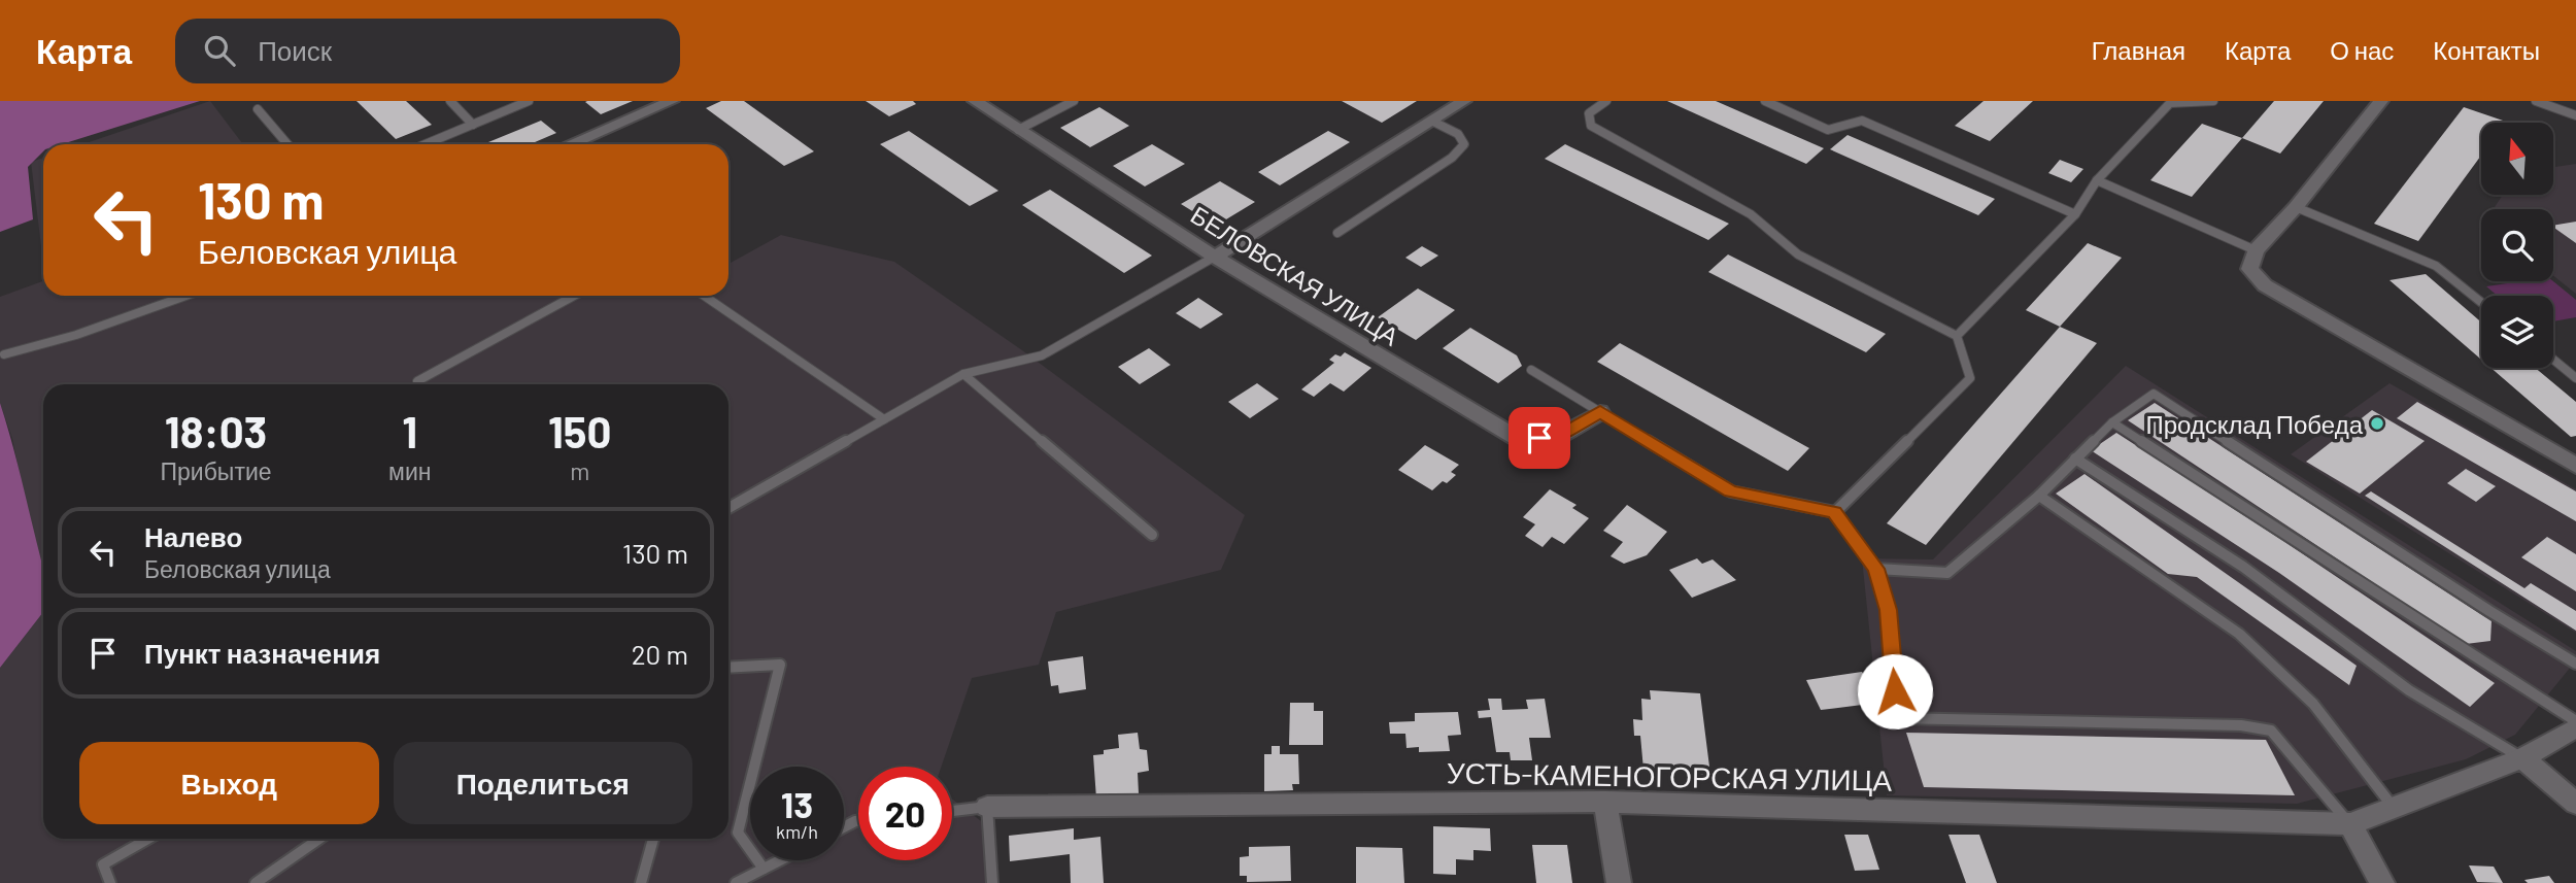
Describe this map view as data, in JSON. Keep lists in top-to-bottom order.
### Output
{
  "streets": {
    "street": ["БЕЛОВСКАЯ УЛИЦА", "УСТЬ-КАМЕНОГОРСКАЯ УЛИЦА"]
  },
  "places": ["Продсклад Победа"],
  "north": "top",
  "page": {
    "header": "Карта",
    "search": "Поиск",
    "nav": [
      "Главная",
      "Карта",
      "О нас",
      "Контакты"
    ],
    "turn": ["130 m", "Беловская улица"],
    "eta": [
      "18:03",
      "Прибытие",
      "1",
      "мин",
      "150",
      "m"
    ],
    "list": [
      {
        "name": "Налево",
        "note": "Беловская улица",
        "value": "130 m"
      },
      {
        "name": "Пункт назначения",
        "value": "20 m"
      }
    ],
    "buttons": ["Выход", "Поделиться"],
    "speed": "13 km/h",
    "limit": "20"
  }
}
